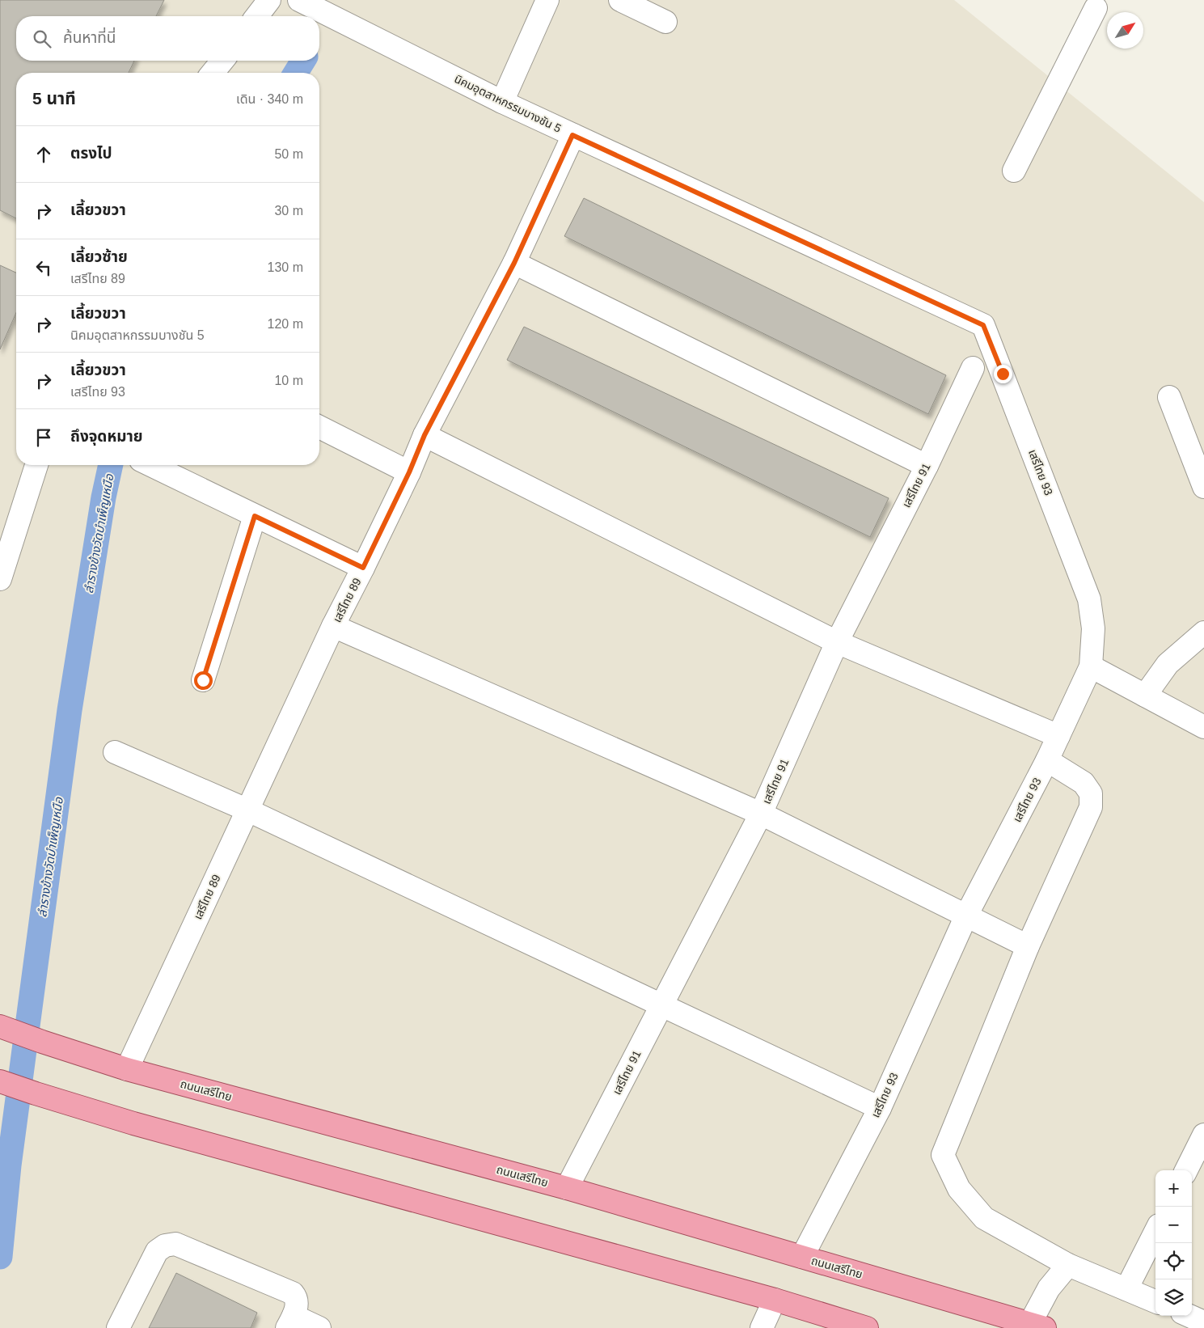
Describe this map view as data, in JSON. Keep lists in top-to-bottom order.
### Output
{
  "streets": {
    "main road": ["ถนนเสรีไทย"],
    "street": [
      "นิคมอุตสาหกรรมบางชัน 5",
      "เสรีไทย 93",
      "เสรีไทย 91",
      "เสรีไทย 89"
    ]
  },
  "crossings": [
    ["นิคมอุตสาหกรรมบางชัน 5", "เสรีไทย 93"],
    ["นิคมอุตสาหกรรมบางชัน 5", "เสรีไทย 89"],
    ["เสรีไทย 93", "ถนนเสรีไทย"],
    ["เสรีไทย 91", "ถนนเสรีไทย"],
    ["เสรีไทย 89", "ถนนเสรีไทย"]
  ],
  "water": ["ลำรางข้างวัดบำเพ็ญเหนือ"],
  "north": "top right",
  "page": {
    "search": "ค้นหาที่นี่",
    "heading": ["5 นาที", "เดิน · 340 m"],
    "list": [
      ["ตรงไป", "50 m"],
      ["เลี้ยวขวา", "30 m"],
      ["เลี้ยวซ้าย", "เสรีไทย 89", "130 m"],
      ["เลี้ยวขวา", "นิคมอุตสาหกรรมบางชัน 5", "120 m"],
      ["เลี้ยวขวา", "เสรีไทย 93", "10 m"],
      "ถึงจุดหมาย"
    ],
    "map_buttons": ["+", "−"]
  }
}
